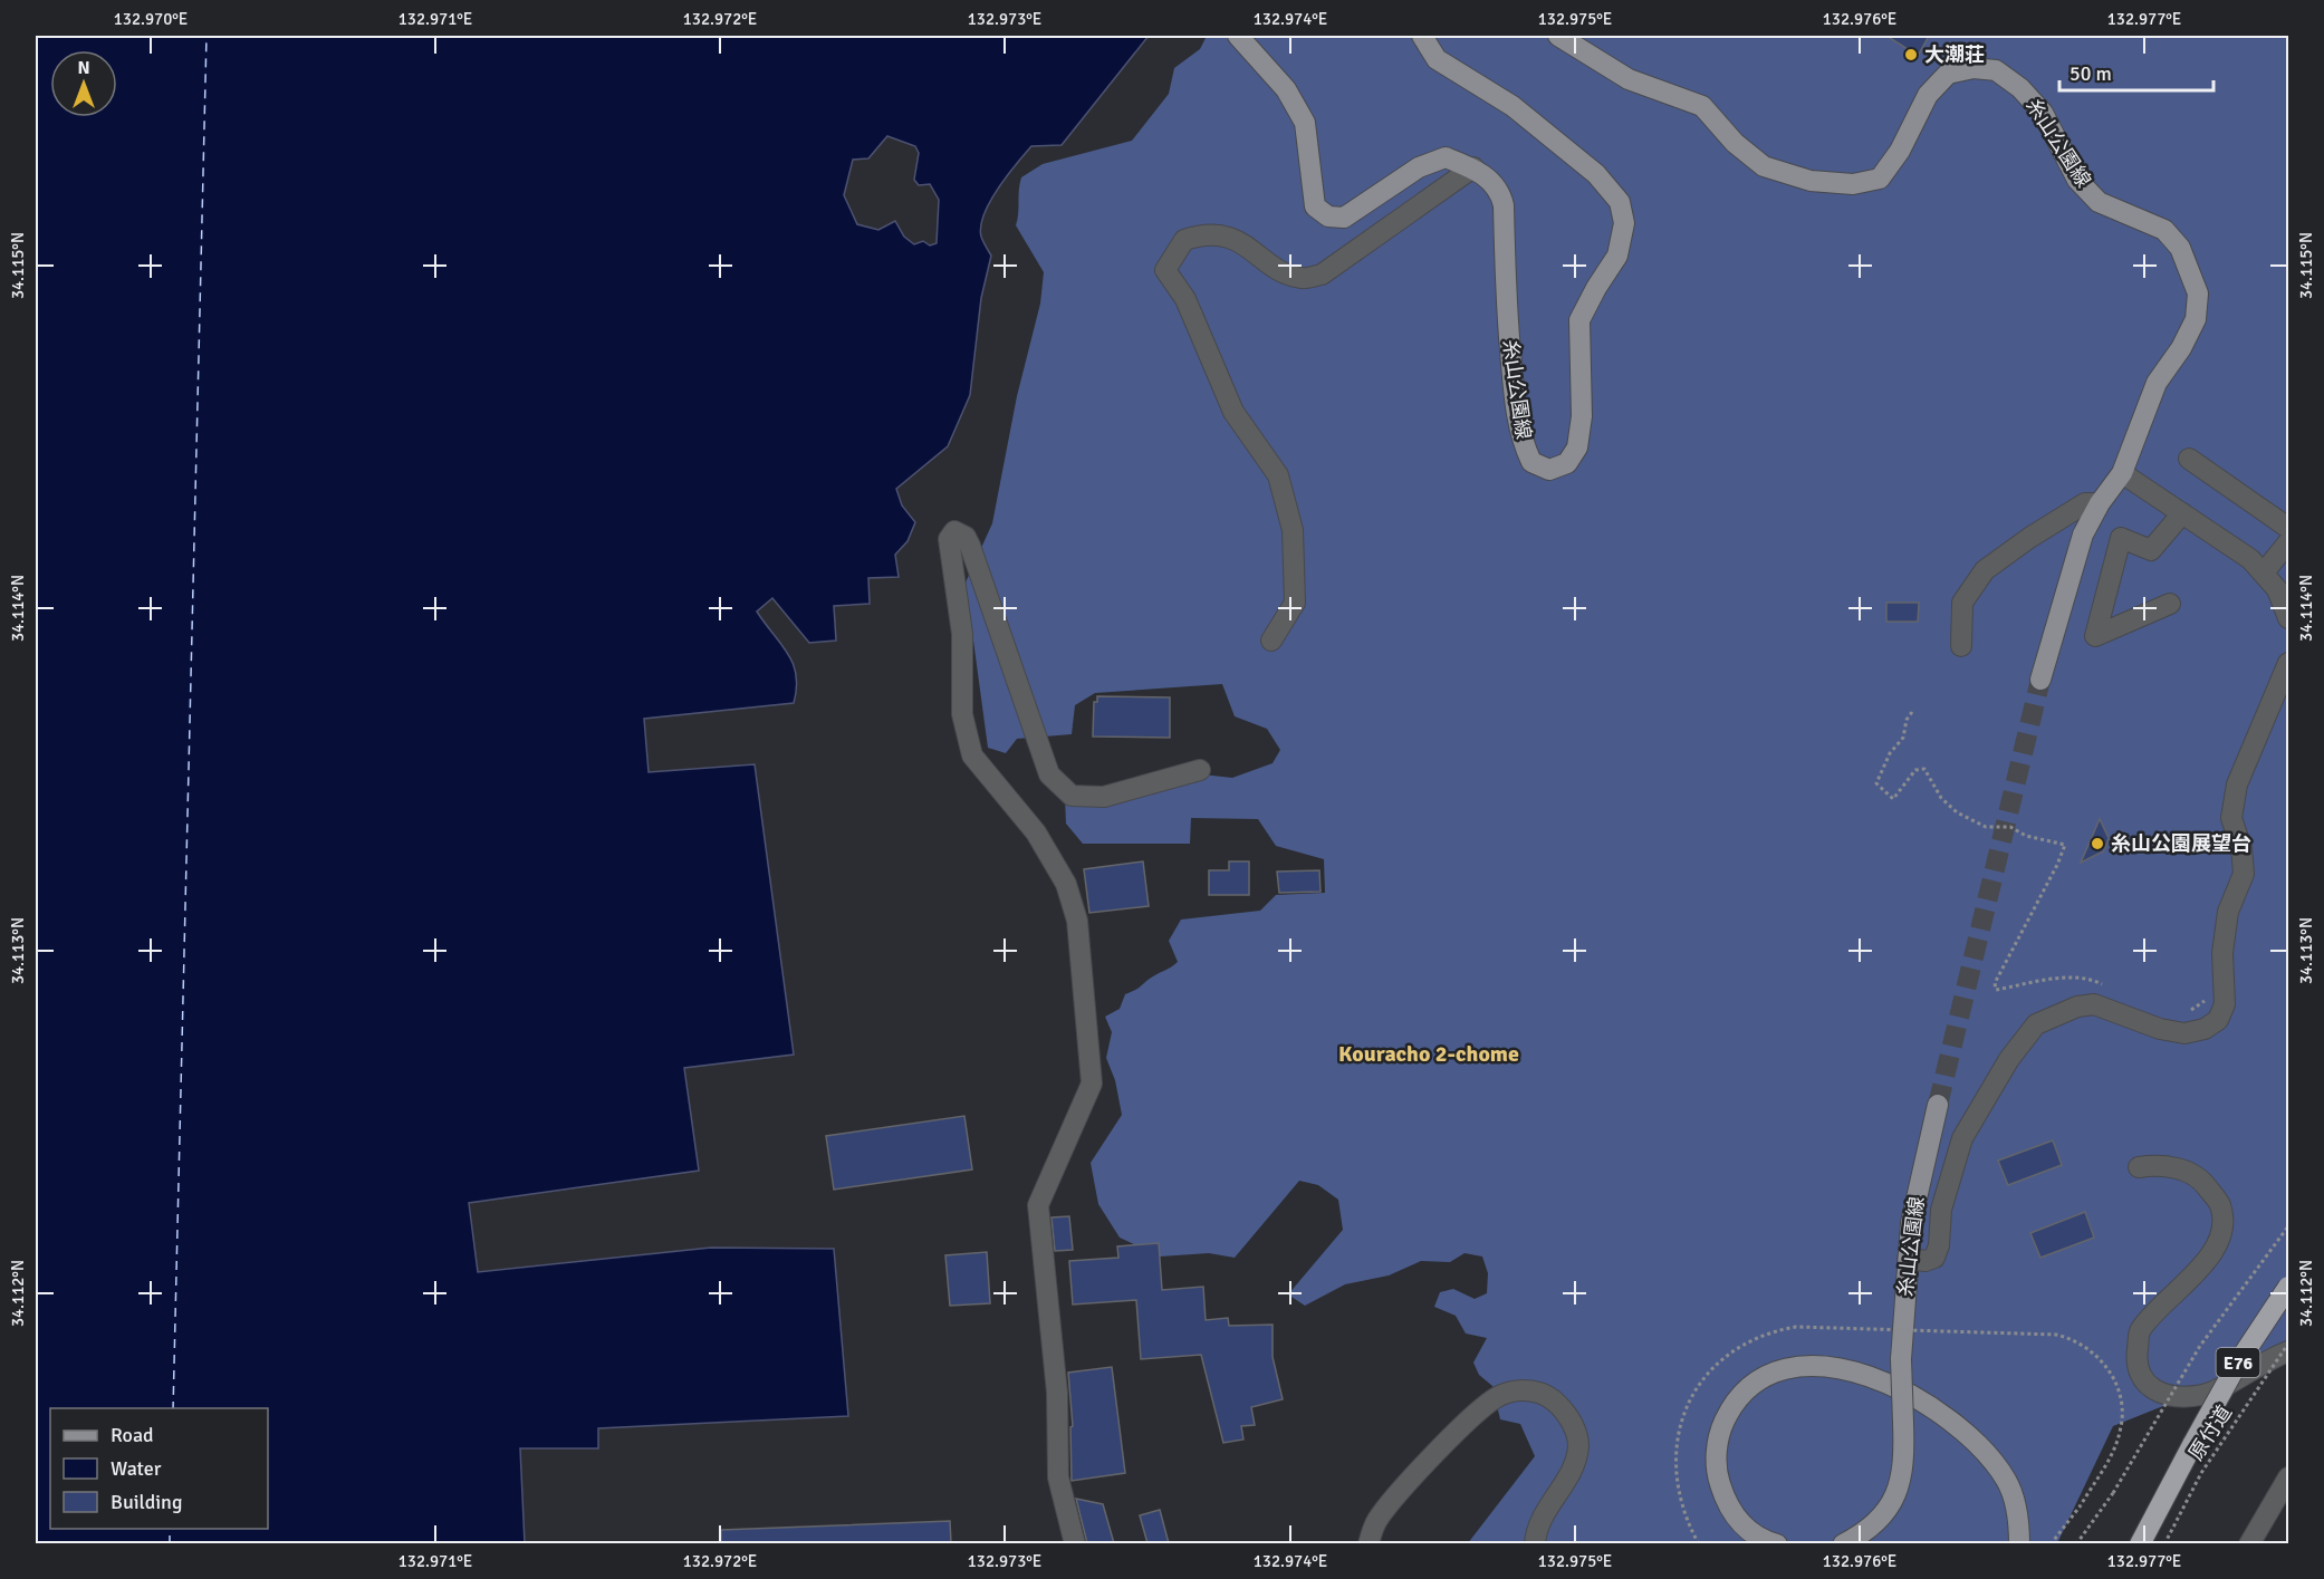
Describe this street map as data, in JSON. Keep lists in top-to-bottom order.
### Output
{
  "streets": {
    "highway": ["E76"],
    "main road": ["糸山公園線"],
    "path": ["原付道"]
  },
  "districts": ["Kouracho 2-chome"],
  "places": ["大潮荘", "糸山公園展望台"],
  "legend": ["Road", "Water", "Building"],
  "scale_bar": "50 m",
  "north": "top",
  "coordinates": [
    "132.970°E",
    "132.971°E",
    "132.972°E",
    "132.973°E",
    "132.974°E",
    "132.975°E",
    "132.976°E",
    "132.977°E",
    "34.115°N",
    "34.114°N",
    "34.113°N",
    "34.112°N"
  ]
}
